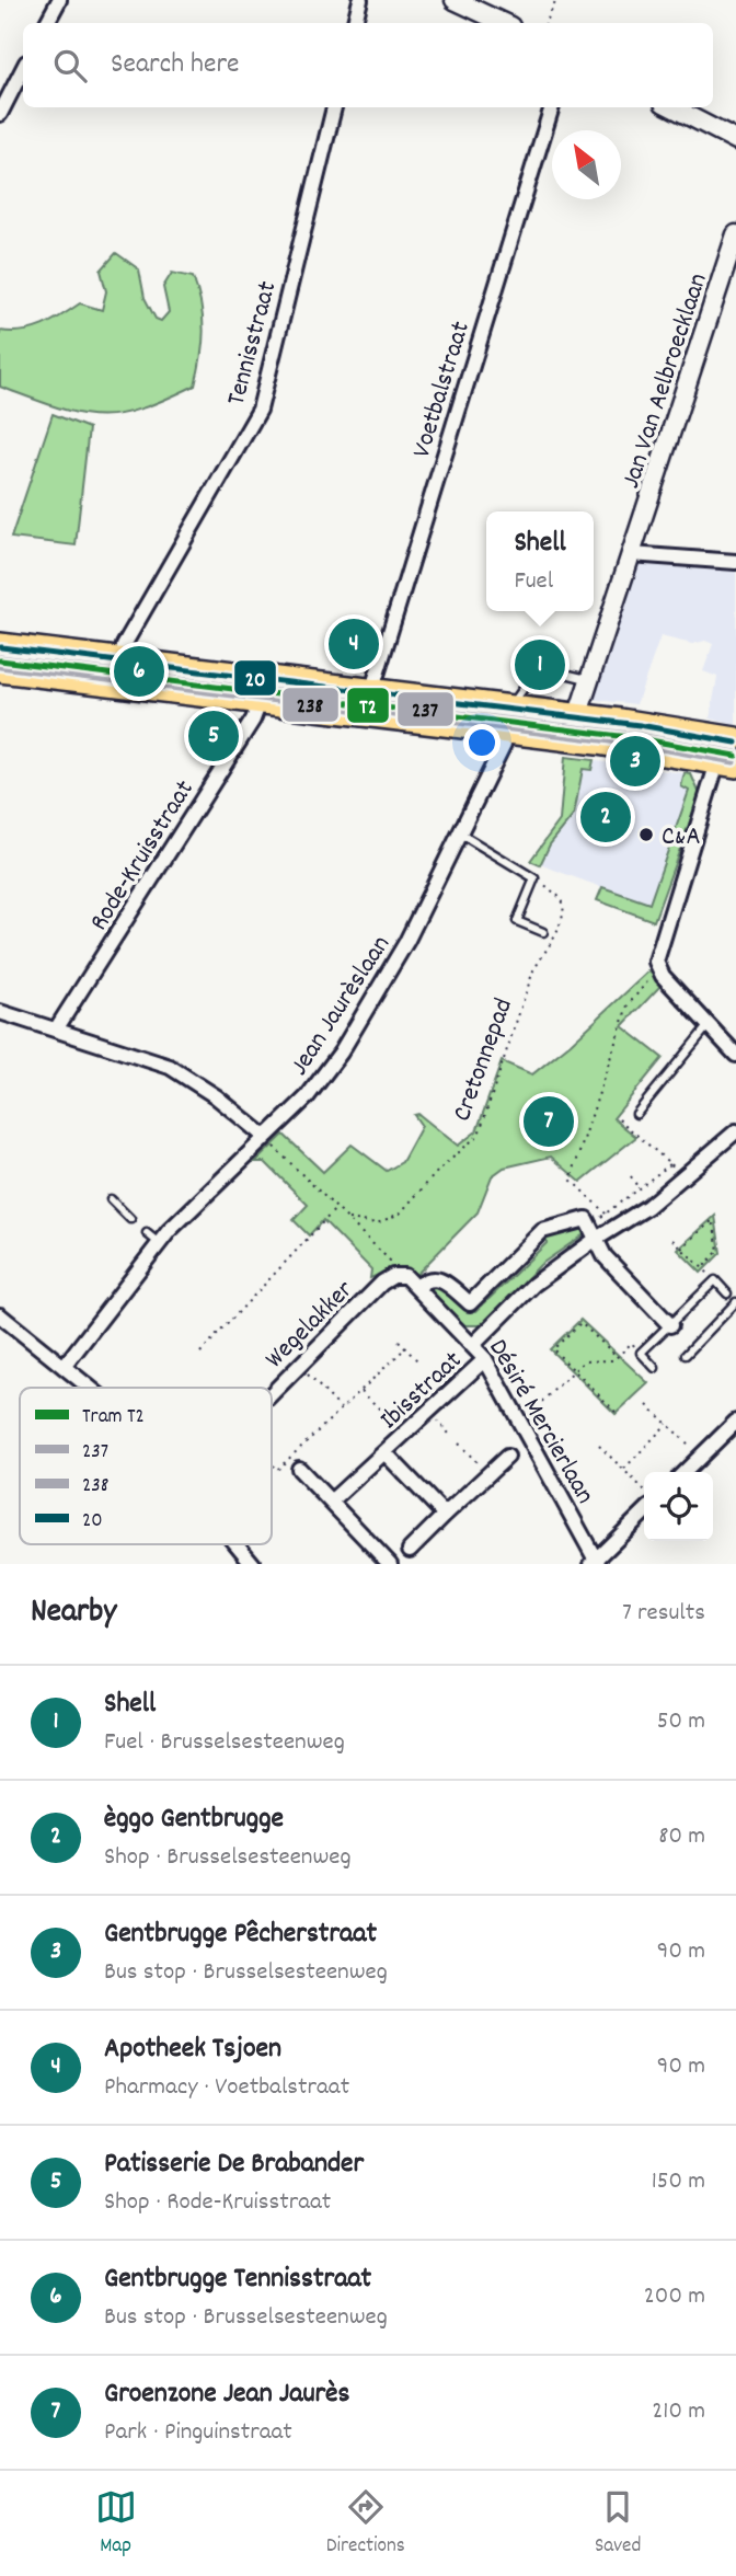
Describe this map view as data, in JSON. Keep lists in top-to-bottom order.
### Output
{
  "streets": {
    "street": [
      "Tennisstraat",
      "Jan Van Aelbroecklaan",
      "Voetbalstraat",
      "Rode-Kruisstraat",
      "Jean Jaurèslaan",
      "Wegelakker",
      "Ibisstraat",
      "Désiré Mercierlaan"
    ],
    "path": ["Cretonnepad"]
  },
  "crossings": [
    ["Wegelakker", "Désiré Mercierlaan"],
    ["Ibisstraat", "Désiré Mercierlaan"]
  ],
  "places": ["C&A"],
  "lines": [
    "transit line 20",
    "transit line 237",
    "tram line T2",
    "transit line 238"
  ],
  "legend": [
    "Tram T2",
    "237",
    "238",
    "20"
  ],
  "north": "top left",
  "page": {
    "search": "Search here",
    "popup": ["Shell", "Fuel"],
    "pins": [
      "4",
      "1",
      "6",
      "5",
      "3",
      "2",
      "7"
    ],
    "heading": ["Nearby", "7 results"],
    "list": [
      {
        "mark": "1",
        "name": "Shell",
        "note": "Fuel · Brusselsesteenweg",
        "value": "50 m"
      },
      {
        "mark": "2",
        "name": "èggo Gentbrugge",
        "note": "Shop · Brusselsesteenweg",
        "value": "80 m"
      },
      {
        "mark": "3",
        "name": "Gentbrugge Pêcherstraat",
        "note": "Bus stop · Brusselsesteenweg",
        "value": "90 m"
      },
      {
        "mark": "4",
        "name": "Apotheek Tsjoen",
        "note": "Pharmacy · Voetbalstraat",
        "value": "90 m"
      },
      {
        "mark": "5",
        "name": "Patisserie De Brabander",
        "note": "Shop · Rode-Kruisstraat",
        "value": "150 m"
      },
      {
        "mark": "6",
        "name": "Gentbrugge Tennisstraat",
        "note": "Bus stop · Brusselsesteenweg",
        "value": "200 m"
      },
      {
        "mark": "7",
        "name": "Groenzone Jean Jaurès",
        "note": "Park · Pinguinstraat",
        "value": "210 m"
      }
    ],
    "nav": ["Map", "Directions", "Saved"]
  }
}
